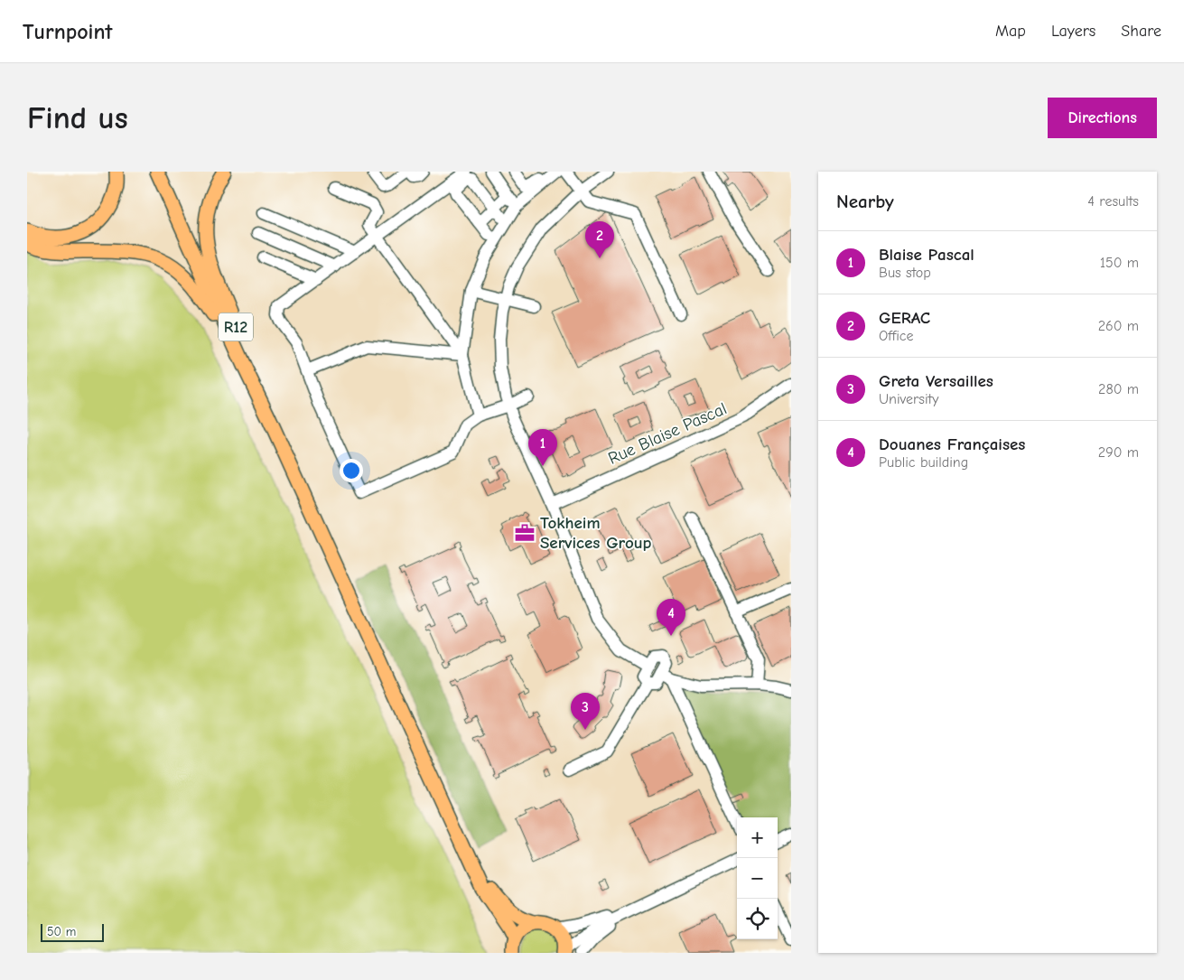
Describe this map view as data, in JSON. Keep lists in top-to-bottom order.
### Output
{
  "streets": {
    "main road": ["R12"],
    "street": ["Rue Blaise Pascal"]
  },
  "places": {
    "office": ["Tokheim Services Group"]
  },
  "scale_bar": "50 m",
  "page": {
    "header": "Turnpoint",
    "nav": ["Map", "Layers", "Share"],
    "buttons": "Directions",
    "title": "Find us",
    "heading": ["Nearby", "4 results"],
    "pins": [
      "2",
      "1",
      "4",
      "3"
    ],
    "list": [
      {
        "mark": "1",
        "name": "Blaise Pascal",
        "note": "Bus stop",
        "value": "150 m"
      },
      {
        "mark": "2",
        "name": "GERAC",
        "note": "Office",
        "value": "260 m"
      },
      {
        "mark": "3",
        "name": "Greta Versailles",
        "note": "University",
        "value": "280 m"
      },
      {
        "mark": "4",
        "name": "Douanes Françaises",
        "note": "Public building",
        "value": "290 m"
      }
    ],
    "map_buttons": ["+", "−"],
    "scale": "50 m"
  }
}
